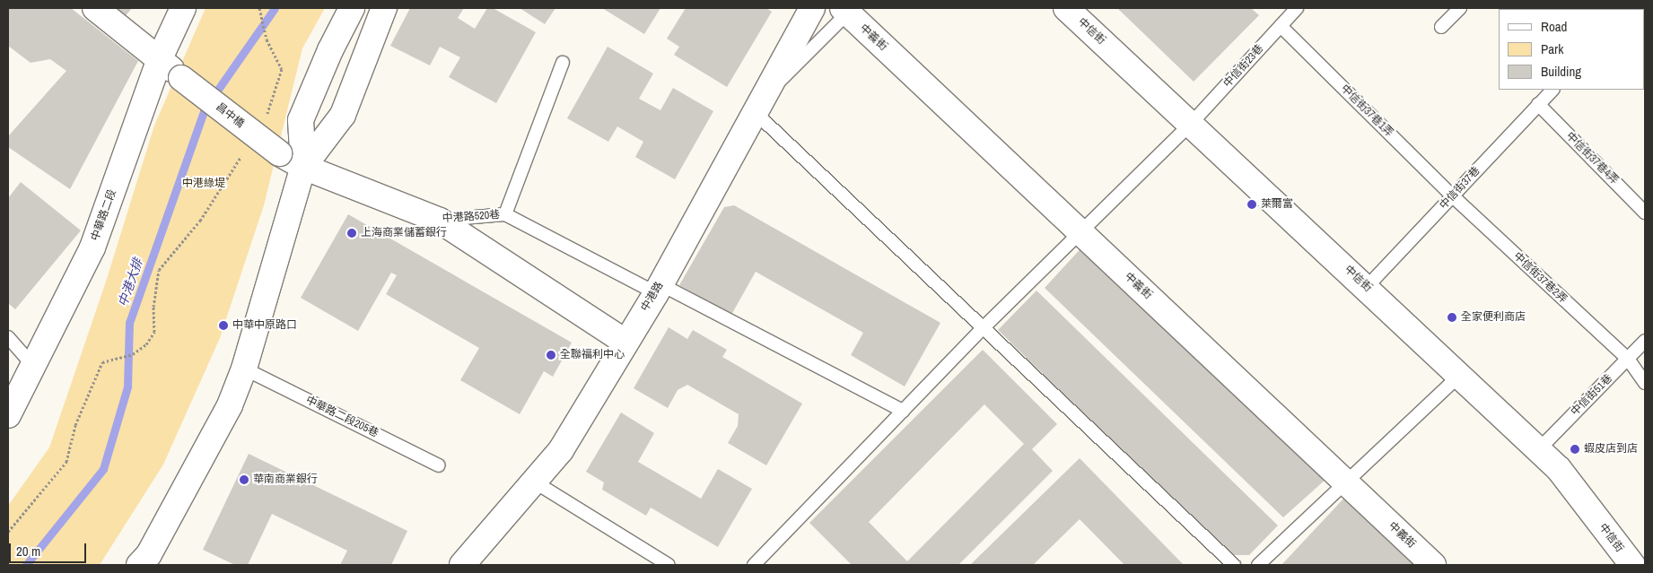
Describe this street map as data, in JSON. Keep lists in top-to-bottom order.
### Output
{
  "streets": {
    "street": [
      "中信街",
      "中義街",
      "昌中橋",
      "中華路二段",
      "中港路520巷",
      "中港路"
    ],
    "lane": [
      "中信街23巷",
      "中信街37巷1弄",
      "中信街37巷4弄",
      "中信街37巷",
      "中信街37巷2弄",
      "中信街51巷",
      "中華路二段205巷"
    ]
  },
  "crossings": [
    ["中信街", "中信街23巷"],
    ["中信街", "中信街37巷"],
    ["中信街", "中信街51巷"],
    ["中義街", "中信街23巷"],
    ["中信街23巷", "中信街37巷1弄"],
    ["中信街23巷", "中港路520巷"],
    ["中信街37巷1弄", "中信街37巷"],
    ["中信街37巷1弄", "中信街37巷2弄"],
    ["昌中橋", "中華路二段"],
    ["昌中橋", "中港路520巷"],
    ["中信街37巷4弄", "中信街37巷"],
    ["中信街37巷", "中信街37巷2弄"],
    ["中港路520巷", "中港路"],
    ["中信街37巷2弄", "中信街51巷"]
  ],
  "water": ["中港大排"],
  "parks": ["中港綠堤"],
  "places": [
    "萊爾富",
    "上海商業儲蓄銀行",
    "全家便利商店",
    "中華中原路口",
    "全聯福利中心",
    "蝦皮店到店",
    "華南商業銀行"
  ],
  "legend": ["Road", "Park", "Building"],
  "scale_bar": "20 m"
}
